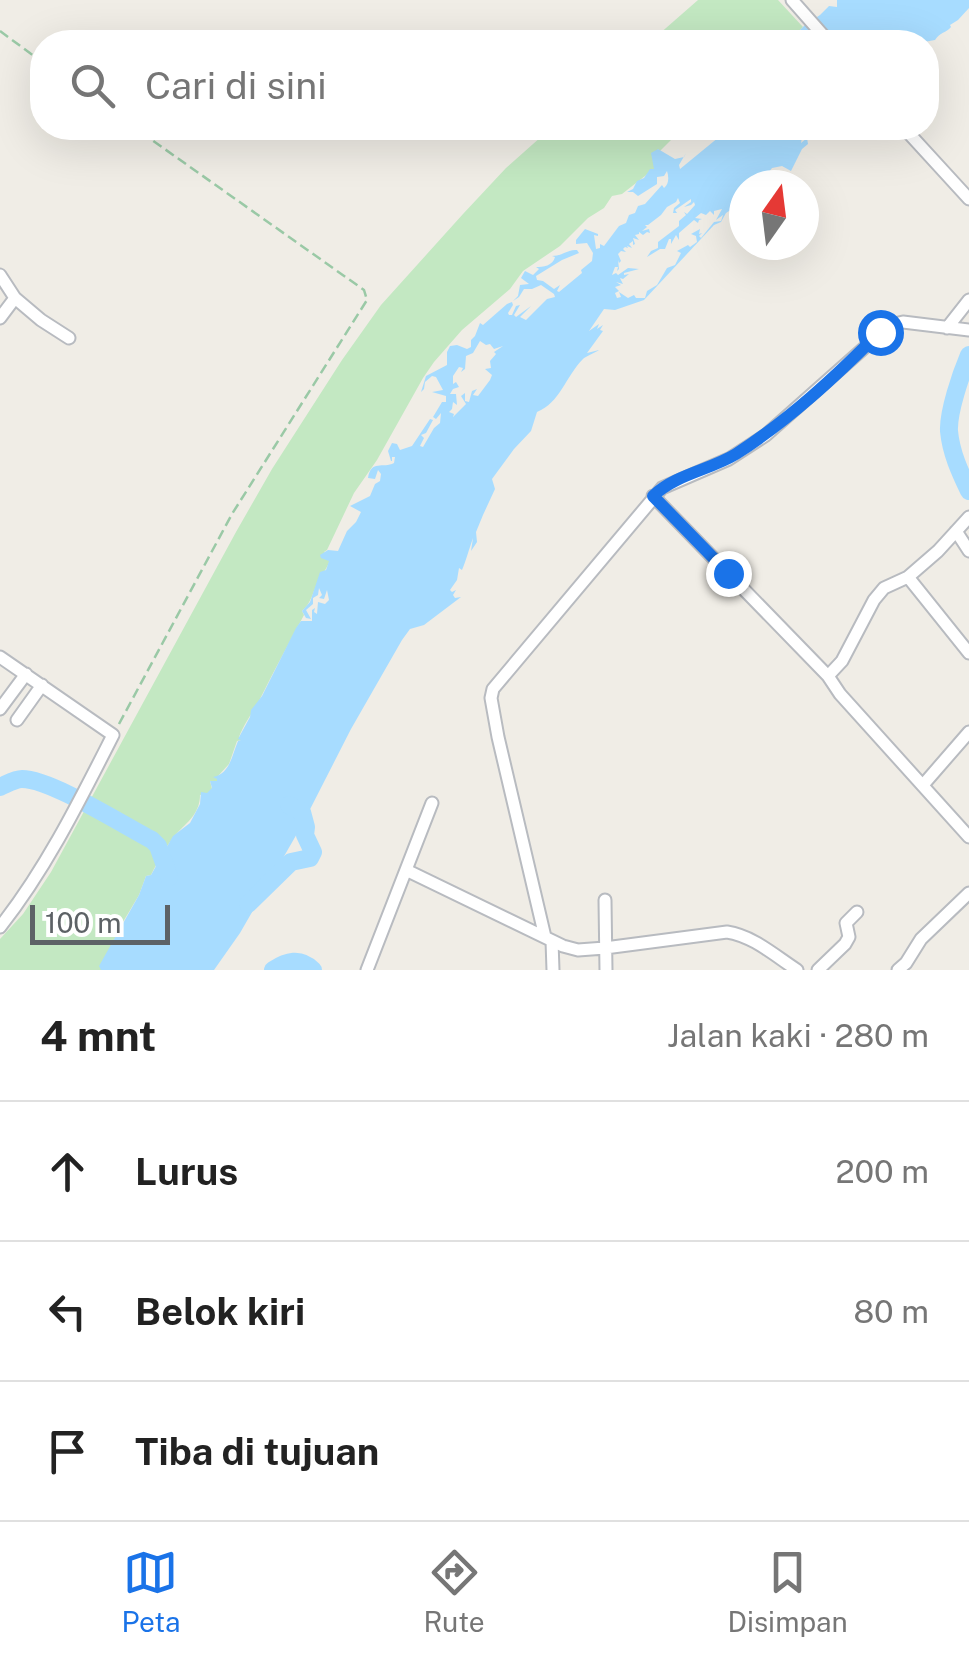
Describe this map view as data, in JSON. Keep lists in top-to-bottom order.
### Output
{
  "scale_bar": "100 m",
  "north": "top",
  "page": {
    "search": "Cari di sini",
    "scale": "100 m",
    "heading": ["4 mnt", "Jalan kaki · 280 m"],
    "list": [
      ["Lurus", "200 m"],
      ["Belok kiri", "80 m"],
      "Tiba di tujuan"
    ],
    "nav": ["Peta", "Rute", "Disimpan"]
  }
}
